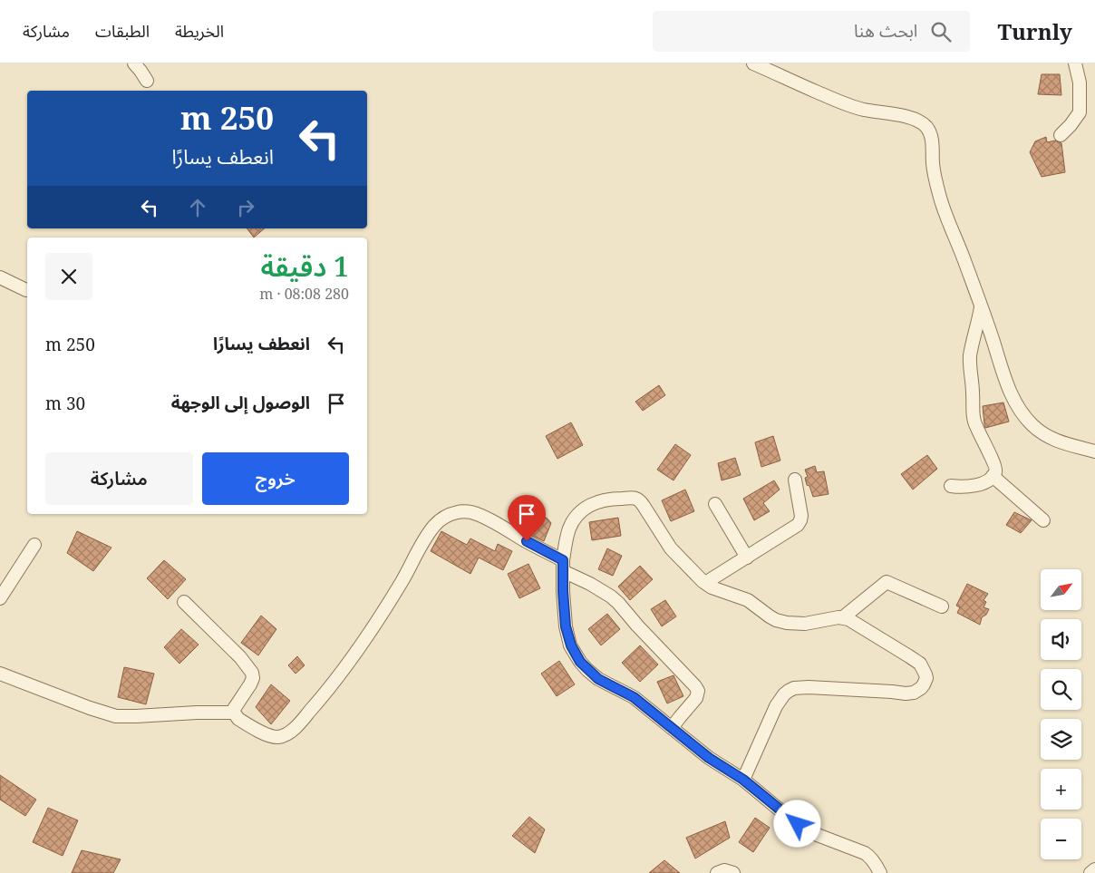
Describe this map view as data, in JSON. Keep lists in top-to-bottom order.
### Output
{
  "north": "top right",
  "page": {
    "header": "Turnly",
    "search": "ابحث هنا",
    "nav": ["الخريطة", "الطبقات", "مشاركة"],
    "turn": ["250 m", "انعطف يسارًا"],
    "heading": ["1 دقيقة", "280 m · 08:08"],
    "list": [
      {
        "name": "انعطف يسارًا",
        "value": "250 m"
      },
      {
        "name": "الوصول إلى الوجهة",
        "value": "30 m"
      }
    ],
    "buttons": ["خروج", "مشاركة"],
    "map_buttons": ["+", "−"]
  }
}
